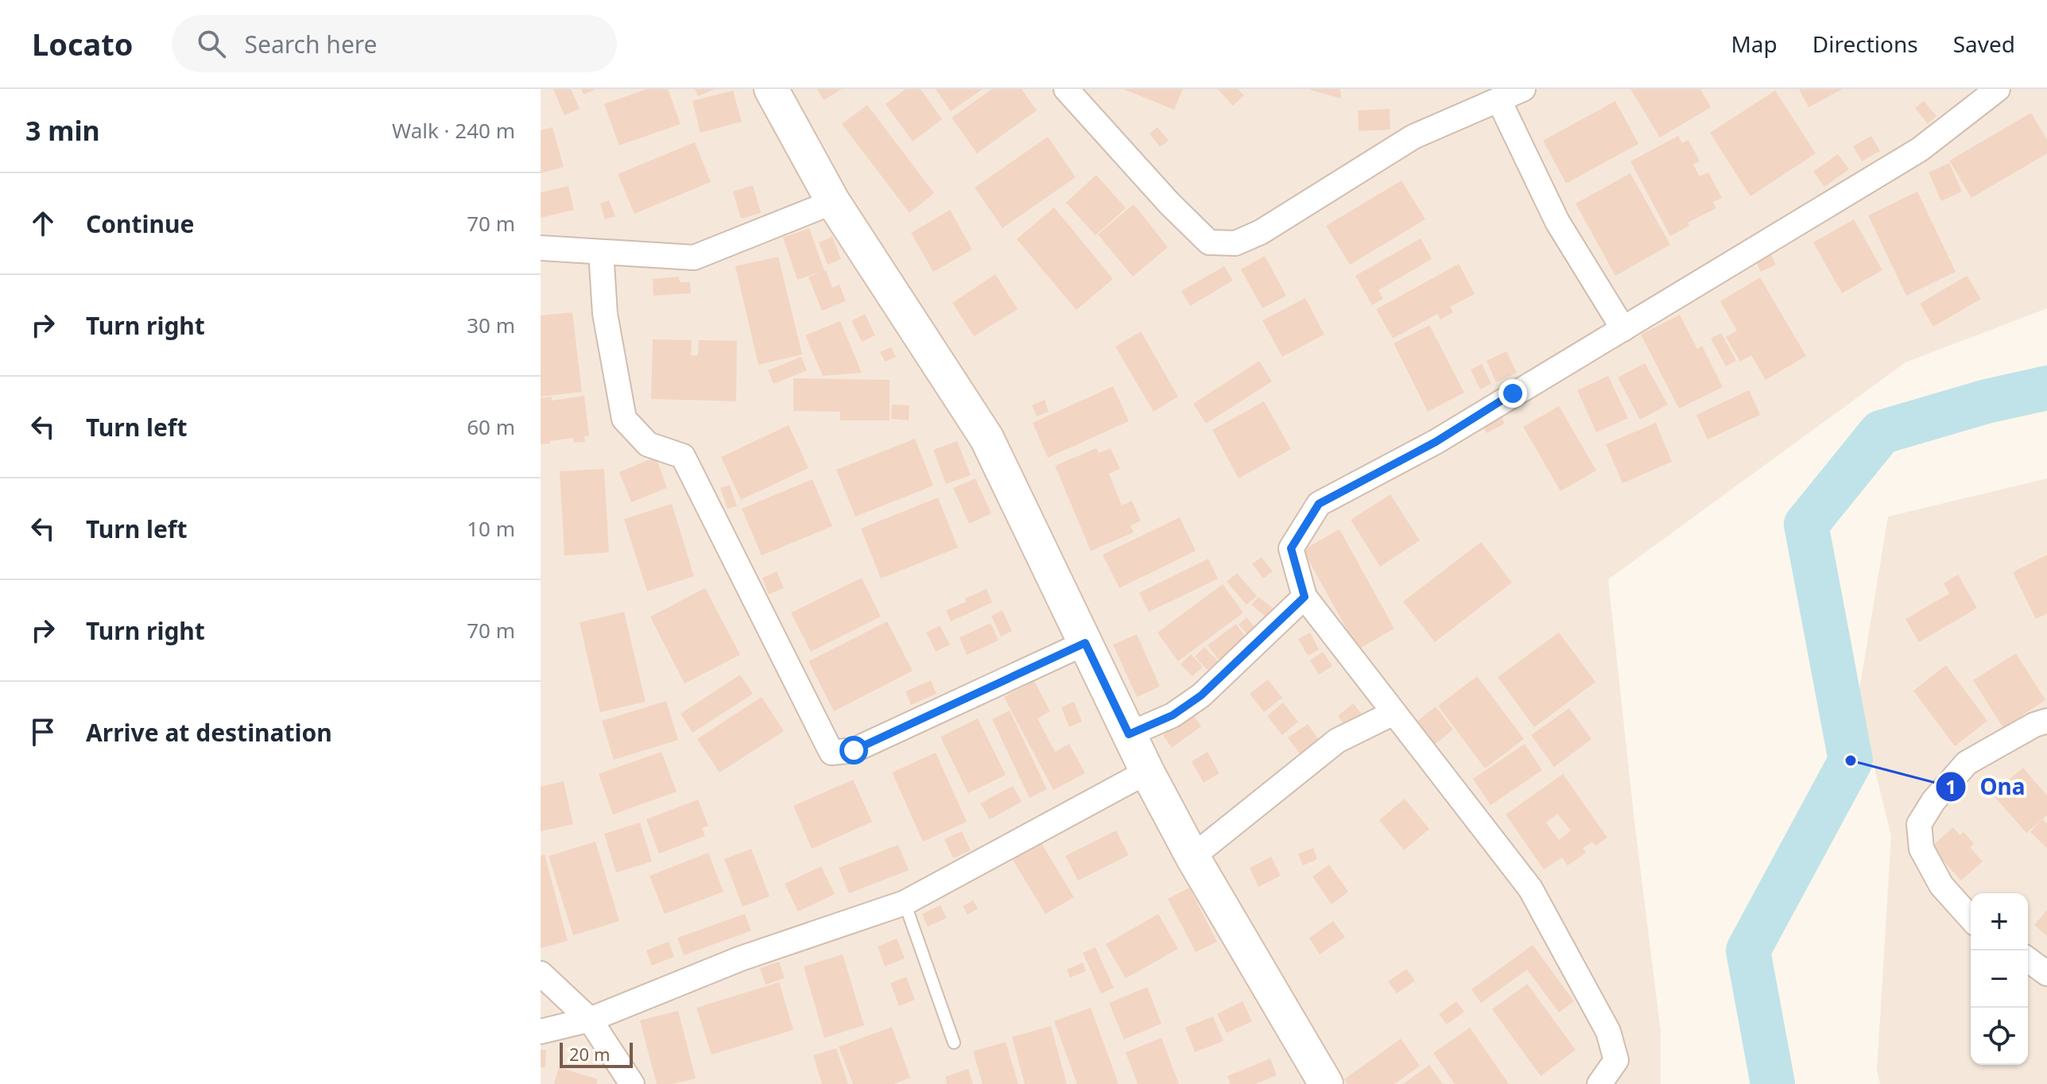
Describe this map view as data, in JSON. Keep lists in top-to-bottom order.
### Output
{
  "places": ["Ona"],
  "scale_bar": "20 m",
  "page": {
    "header": "Locato",
    "search": "Search here",
    "nav": ["Map", "Directions", "Saved"],
    "heading": ["3 min", "Walk · 240 m"],
    "list": [
      ["Continue", "70 m"],
      ["Turn right", "30 m"],
      ["Turn left", "60 m"],
      ["Turn left", "10 m"],
      ["Turn right", "70 m"],
      "Arrive at destination"
    ],
    "map_buttons": ["+", "−"],
    "scale": "20 m"
  }
}
